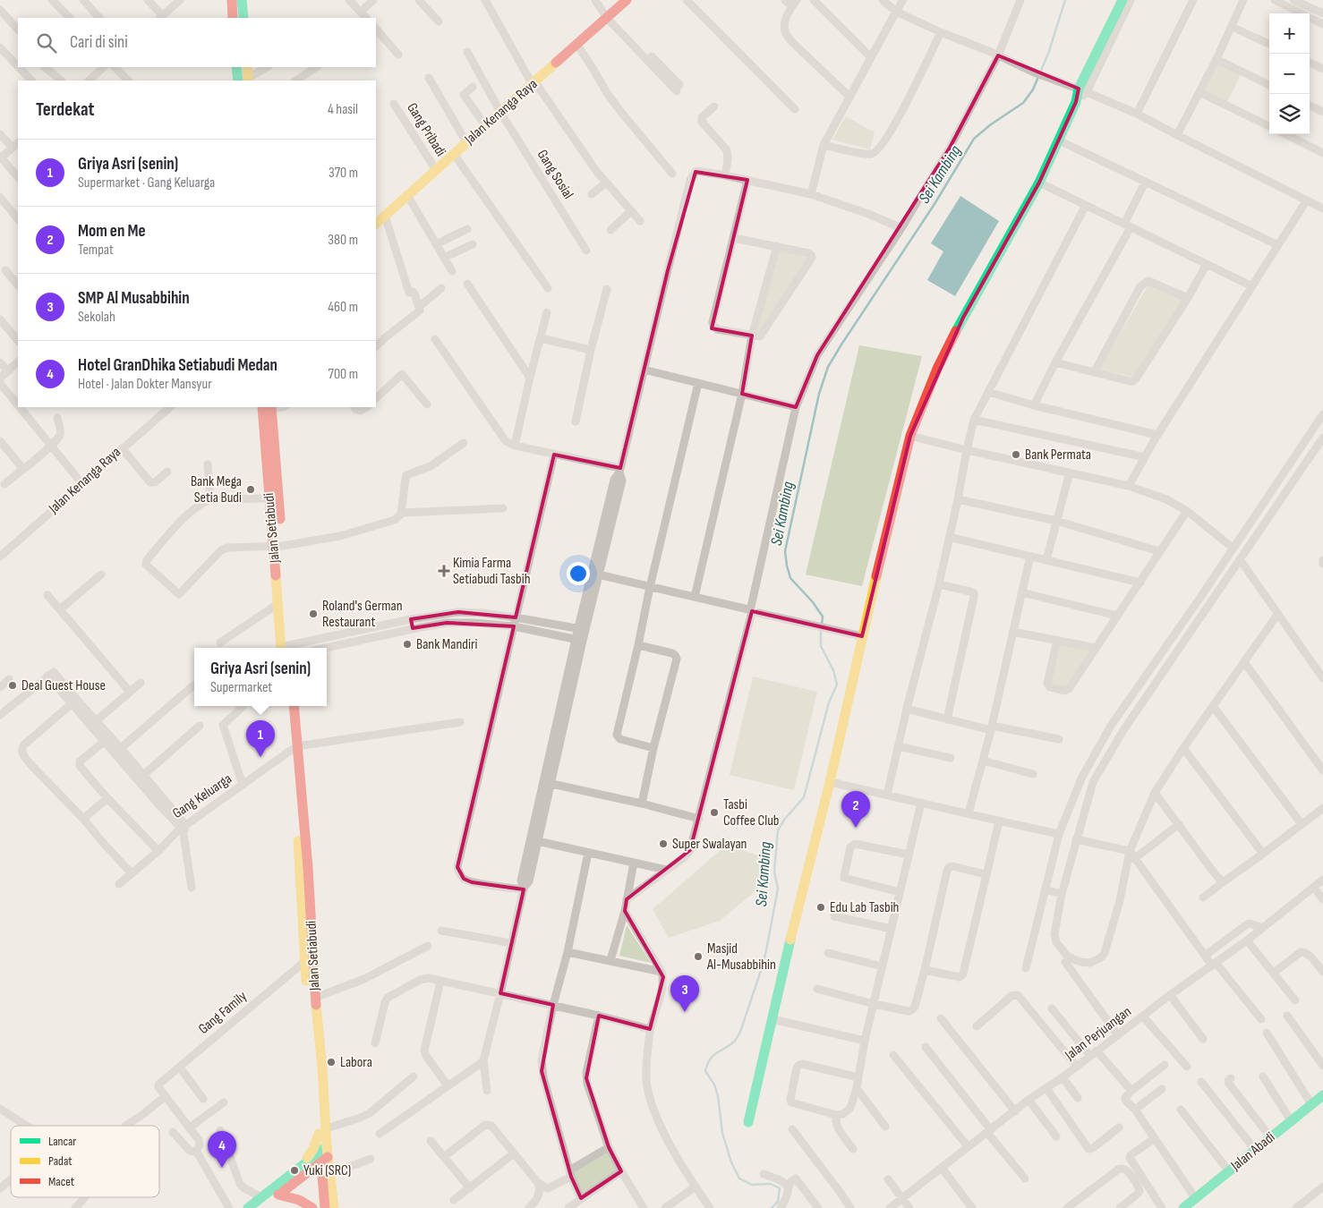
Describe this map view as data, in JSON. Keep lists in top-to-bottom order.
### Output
{
  "streets": {
    "main road": ["Jalan Kenanga Raya", "Jalan Setiabudi", "Jalan Abadi"],
    "street": [
      "Gang Pribadi",
      "Gang Sosial",
      "Gang Keluarga",
      "Gang Family",
      "Jalan Perjuangan"
    ]
  },
  "crossings": [
    ["Jalan Kenanga Raya", "Gang Pribadi"],
    ["Jalan Kenanga Raya", "Gang Sosial"],
    ["Jalan Setiabudi", "Gang Keluarga"],
    ["Jalan Setiabudi", "Gang Family"]
  ],
  "water": ["Sei Kambing"],
  "places": {
    "other": [
      "Bank Permata",
      "Bank Mega Setia Budi",
      "Roland's German Restaurant",
      "Bank Mandiri",
      "Deal Guest House",
      "Tasbi Coffee Club",
      "Super Swalayan",
      "Edu Lab Tasbih",
      "Masjid Al-Musabbihin",
      "Labora",
      "Yuki (SRC)"
    ],
    "health": ["Kimia Farma Setiabudi Tasbih"]
  },
  "legend": ["Lancar", "Padat", "Macet"],
  "page": {
    "map_buttons": ["+", "−"],
    "search": "Cari di sini",
    "heading": ["Terdekat", "4 hasil"],
    "list": [
      {
        "mark": "1",
        "name": "Griya Asri (senin)",
        "note": "Supermarket · Gang Keluarga",
        "value": "370 m"
      },
      {
        "mark": "2",
        "name": "Mom en Me",
        "note": "Tempat",
        "value": "380 m"
      },
      {
        "mark": "3",
        "name": "SMP Al Musabbihin",
        "note": "Sekolah",
        "value": "460 m"
      },
      {
        "mark": "4",
        "name": "Hotel GranDhika Setiabudi Medan",
        "note": "Hotel · Jalan Dokter Mansyur",
        "value": "700 m"
      }
    ],
    "popup": ["Griya Asri (senin)", "Supermarket"],
    "pins": [
      "1",
      "2",
      "3",
      "4"
    ]
  }
}
